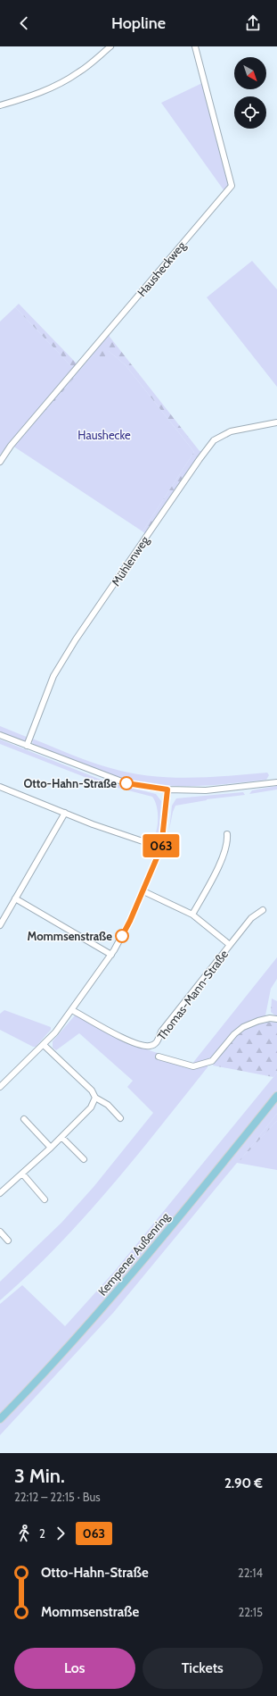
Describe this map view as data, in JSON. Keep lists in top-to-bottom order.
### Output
{
  "streets": {
    "main road": ["Kempener Außenring"],
    "street": ["Hausheckweg", "Mühlenweg", "Thomas-Mann-Straße"]
  },
  "parks": ["Haushecke"],
  "places": ["Otto-Hahn-Straße", "Mommsenstraße"],
  "lines": ["bus line 063"],
  "north": "bottom right",
  "page": {
    "header": "Hopline",
    "on_map": "063",
    "heading": ["3 Min.", "22:12 – 22:15 · Bus", "2.90 €"],
    "legs": ["2", "063"],
    "list": [
      {
        "name": "Otto-Hahn-Straße",
        "value": "22:14"
      },
      {
        "name": "Mommsenstraße",
        "value": "22:15"
      }
    ],
    "buttons": ["Los", "Tickets"]
  }
}
